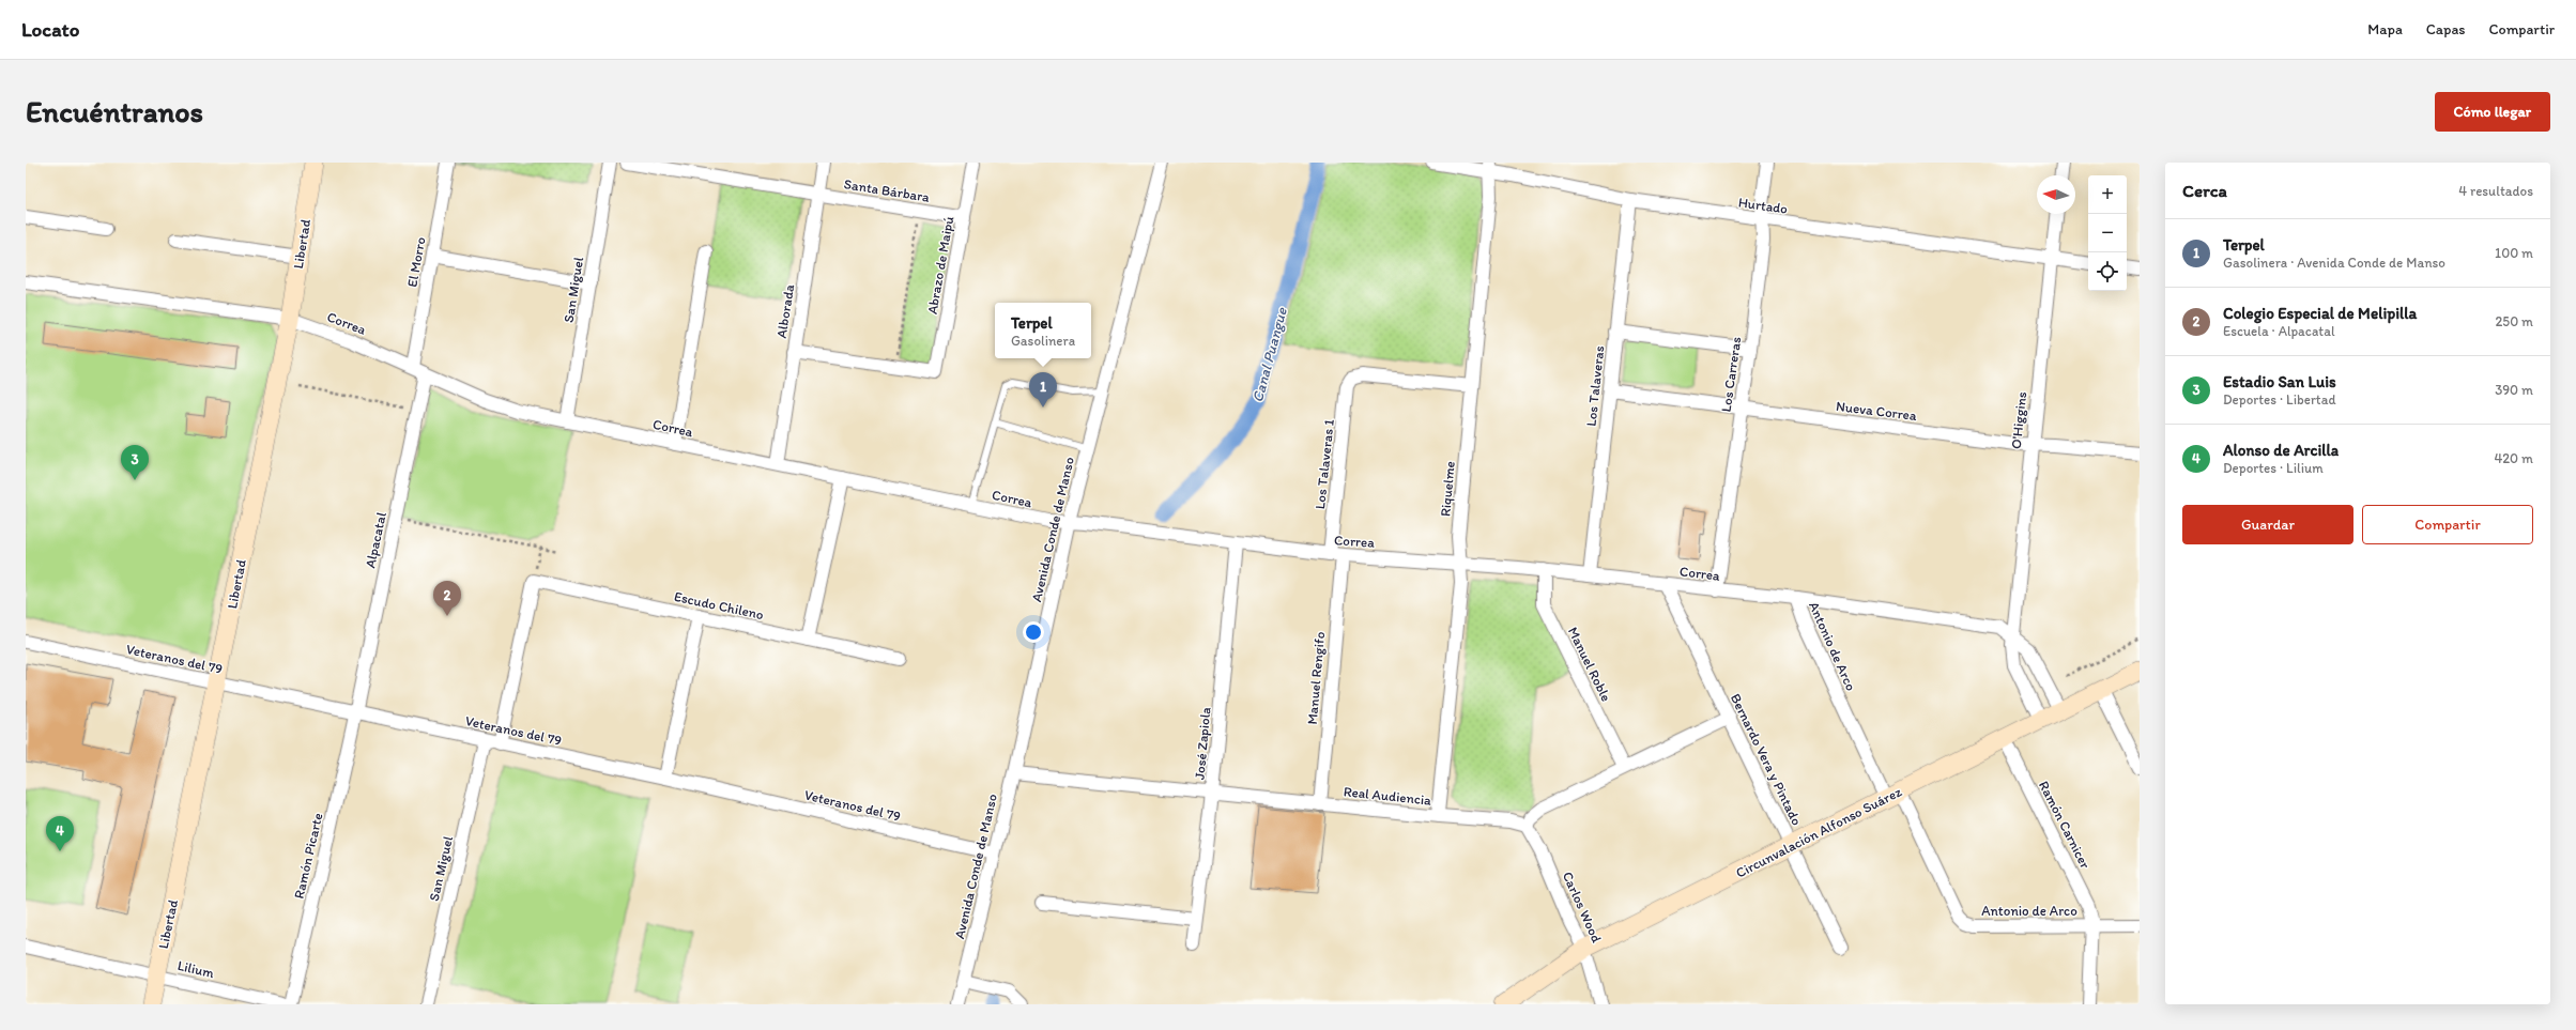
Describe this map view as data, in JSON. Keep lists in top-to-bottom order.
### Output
{
  "streets": {
    "main road": ["Libertad", "Circunvalación Alfonso Suárez"],
    "street": [
      "Santa Bárbara",
      "Hurtado",
      "El Morro",
      "Abrazo de Maipú",
      "San Miguel",
      "Alborada",
      "Correa",
      "Los Carreras",
      "Los Talaveras",
      "Nueva Correa",
      "O'Higgins",
      "Los Talaveras 1",
      "Riquelme",
      "Avenida Conde de Manso",
      "Alpacatal",
      "Escudo Chileno",
      "Antonio de Arco",
      "Veteranos del 79",
      "Manuel Roble",
      "Manuel Rengifo",
      "José Zapiola",
      "Bernardo Vera y Pintado",
      "Real Audiencia",
      "Ramón Carnicer",
      "Ramón Picarte",
      "Carlos Wood",
      "Lilium"
    ]
  },
  "crossings": [
    ["Santa Bárbara", "Abrazo de Maipú"],
    ["Santa Bárbara", "Alborada"],
    ["Hurtado", "Los Carreras"],
    ["Hurtado", "Los Talaveras"],
    ["Hurtado", "O'Higgins"],
    ["Hurtado", "Riquelme"],
    ["Libertad", "Correa"],
    ["Libertad", "Veteranos del 79"],
    ["Libertad", "Lilium"],
    ["El Morro", "Correa"],
    ["San Miguel", "Correa"],
    ["San Miguel", "Veteranos del 79"],
    ["Alborada", "Correa"],
    ["Correa", "Los Carreras"],
    ["Correa", "Los Talaveras"],
    ["Correa", "O'Higgins"],
    ["Correa", "Los Talaveras 1"],
    ["Correa", "Riquelme"],
    ["Correa", "Avenida Conde de Manso"],
    ["Correa", "Alpacatal"],
    ["Correa", "Antonio de Arco"],
    ["Correa", "Manuel Roble"],
    ["Correa", "Manuel Rengifo"],
    ["Correa", "José Zapiola"],
    ["Correa", "Bernardo Vera y Pintado"],
    ["Correa", "Circunvalación Alfonso Suárez"],
    ["Los Carreras", "Nueva Correa"],
    ["Los Talaveras", "Nueva Correa"],
    ["Nueva Correa", "O'Higgins"],
    ["Los Talaveras 1", "Riquelme"],
    ["Los Talaveras 1", "Manuel Rengifo"],
    ["Riquelme", "Real Audiencia"],
    ["Avenida Conde de Manso", "Veteranos del 79"],
    ["Avenida Conde de Manso", "Real Audiencia"],
    ["Alpacatal", "Veteranos del 79"],
    ["Alpacatal", "Ramón Picarte"],
    ["Antonio de Arco", "Ramón Carnicer"],
    ["Antonio de Arco", "Circunvalación Alfonso Suárez"],
    ["Veteranos del 79", "Ramón Picarte"],
    ["Manuel Rengifo", "Real Audiencia"],
    ["José Zapiola", "Real Audiencia"],
    ["Bernardo Vera y Pintado", "Circunvalación Alfonso Suárez"],
    ["Real Audiencia", "Carlos Wood"],
    ["Ramón Carnicer", "Circunvalación Alfonso Suárez"],
    ["Circunvalación Alfonso Suárez", "Carlos Wood"]
  ],
  "water": ["Canal Puangue"],
  "north": "left",
  "page": {
    "header": "Locato",
    "nav": ["Mapa", "Capas", "Compartir"],
    "buttons": [
      "Cómo llegar",
      ["Guardar", "Compartir"]
    ],
    "title": "Encuéntranos",
    "heading": ["Cerca", "4 resultados"],
    "map_buttons": ["+", "−"],
    "list": [
      {
        "mark": "1",
        "name": "Terpel",
        "note": "Gasolinera · Avenida Conde de Manso",
        "value": "100 m"
      },
      {
        "mark": "2",
        "name": "Colegio Especial de Melipilla",
        "note": "Escuela · Alpacatal",
        "value": "250 m"
      },
      {
        "mark": "3",
        "name": "Estadio San Luis",
        "note": "Deportes · Libertad",
        "value": "390 m"
      },
      {
        "mark": "4",
        "name": "Alonso de Arcilla",
        "note": "Deportes · Lilium",
        "value": "420 m"
      }
    ],
    "popup": ["Terpel", "Gasolinera"],
    "pins": [
      "1",
      "3",
      "2",
      "4"
    ]
  }
}
